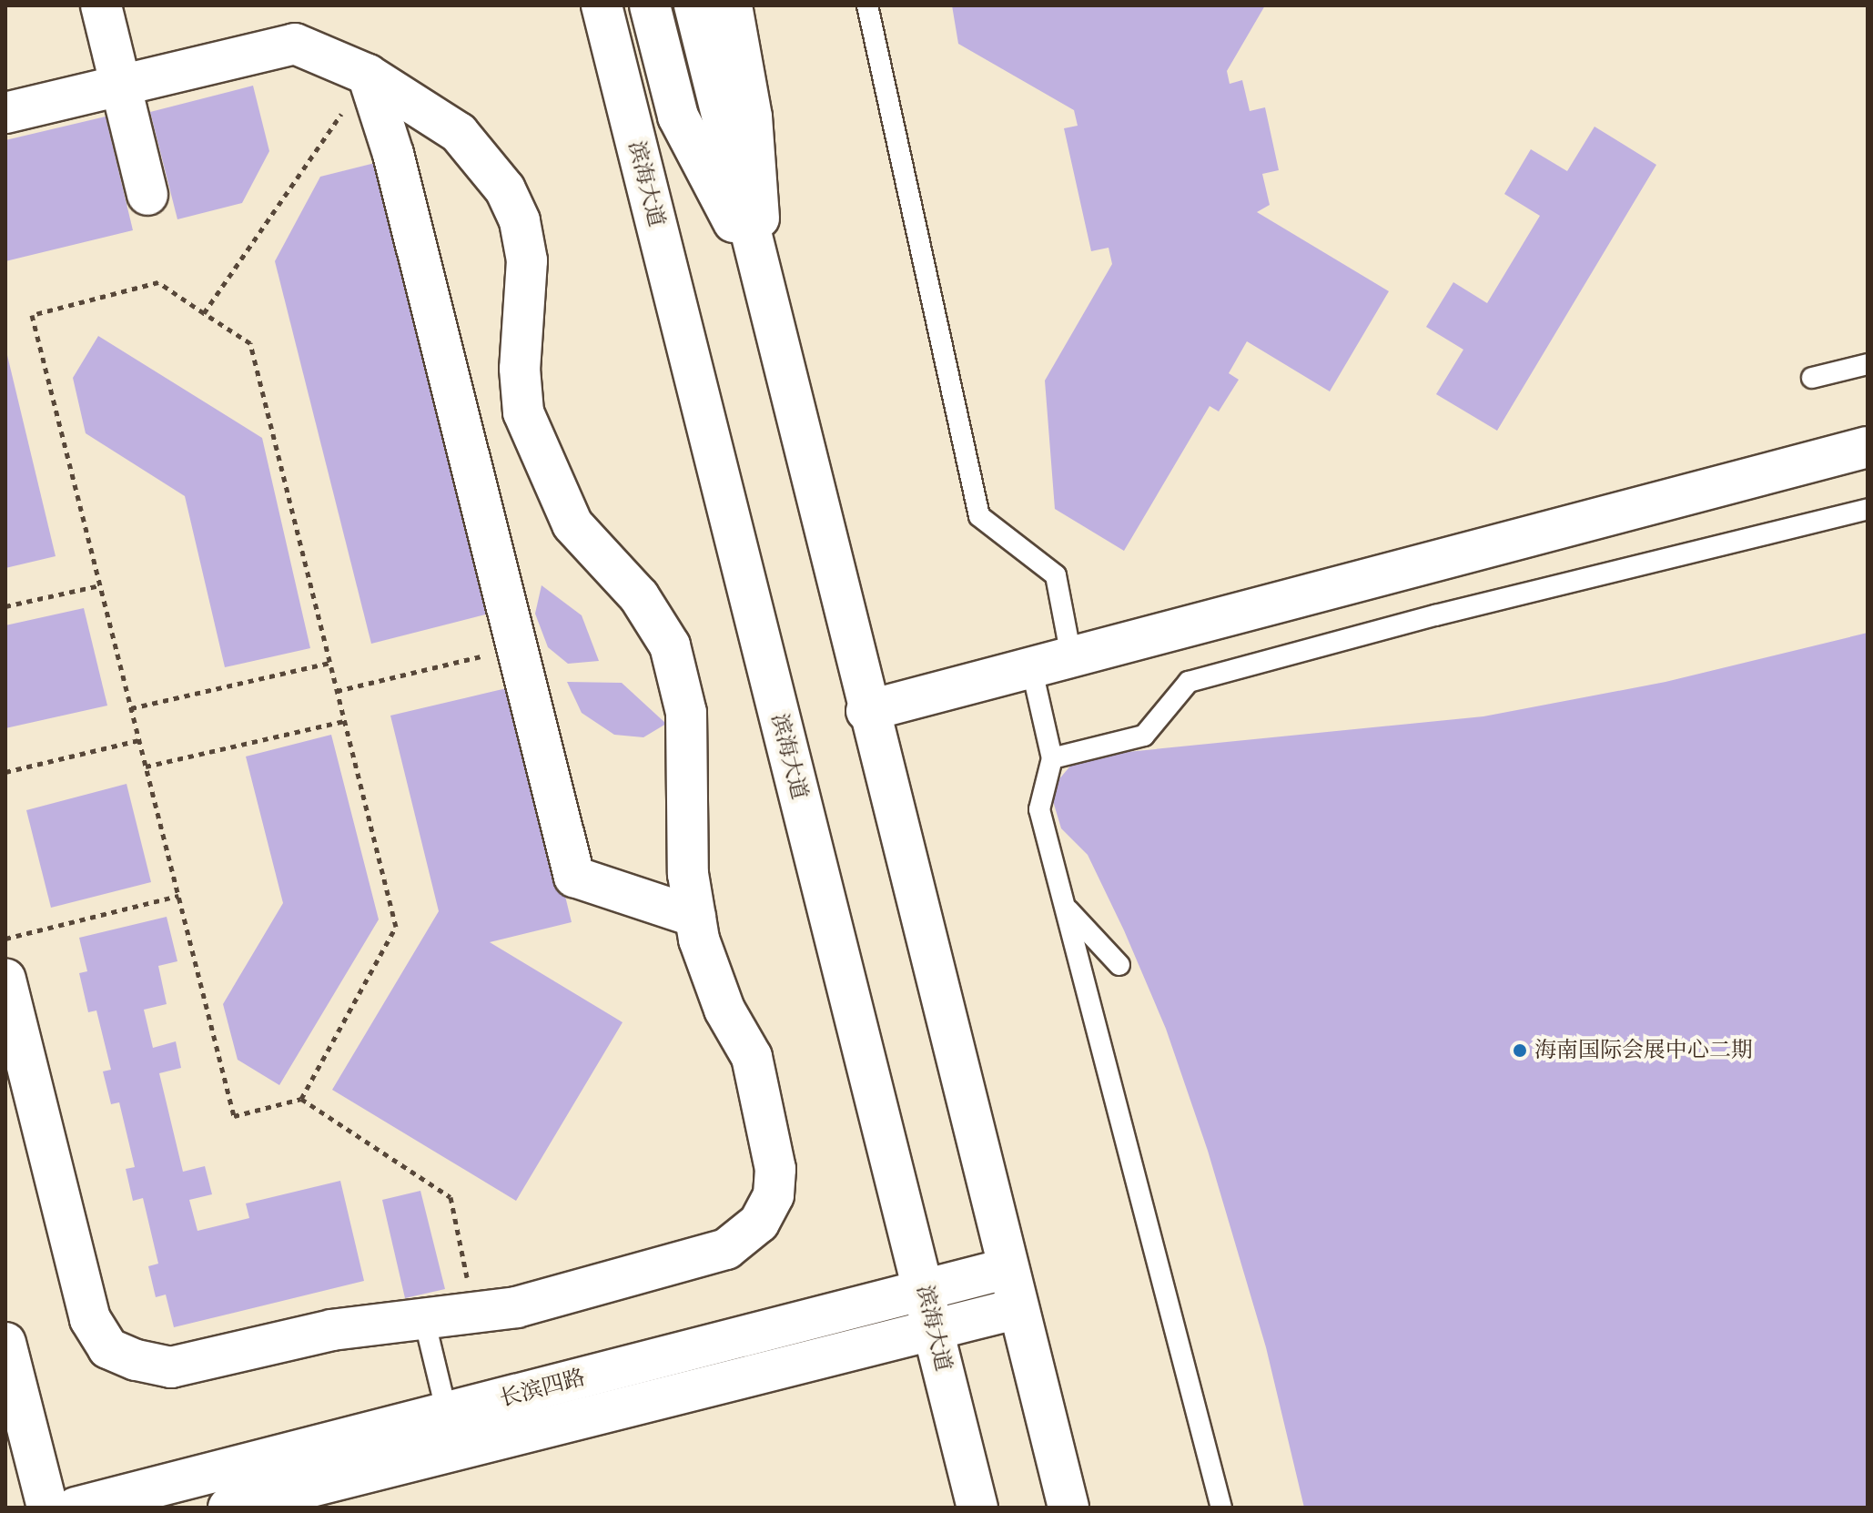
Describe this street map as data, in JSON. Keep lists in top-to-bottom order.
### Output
{
  "streets": {
    "main road": ["滨海大道", "长滨四路"]
  },
  "crossings": [
    ["滨海大道", "长滨四路"]
  ],
  "places": ["海南国际会展中心二期"]
}
